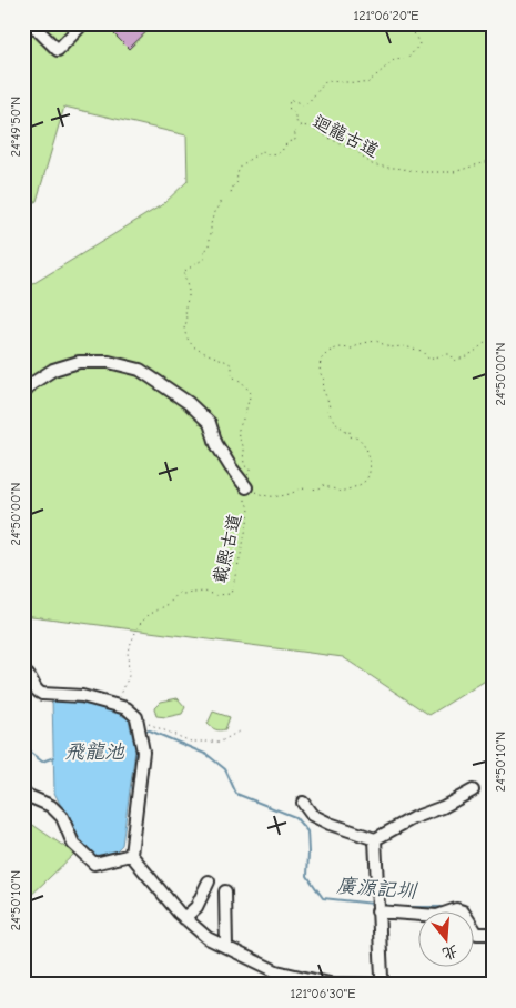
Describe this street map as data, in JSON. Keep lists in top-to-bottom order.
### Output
{
  "streets": {
    "path": ["迴龍古道", "載熙古道"]
  },
  "water": ["飛龍池", "廣源記圳"],
  "north": "bottom",
  "coordinates": [
    "121°06'20\"E",
    "24°49'50\"N",
    "24°50'00\"N",
    "24°50'10\"N",
    "121°06'30\"E"
  ]
}
